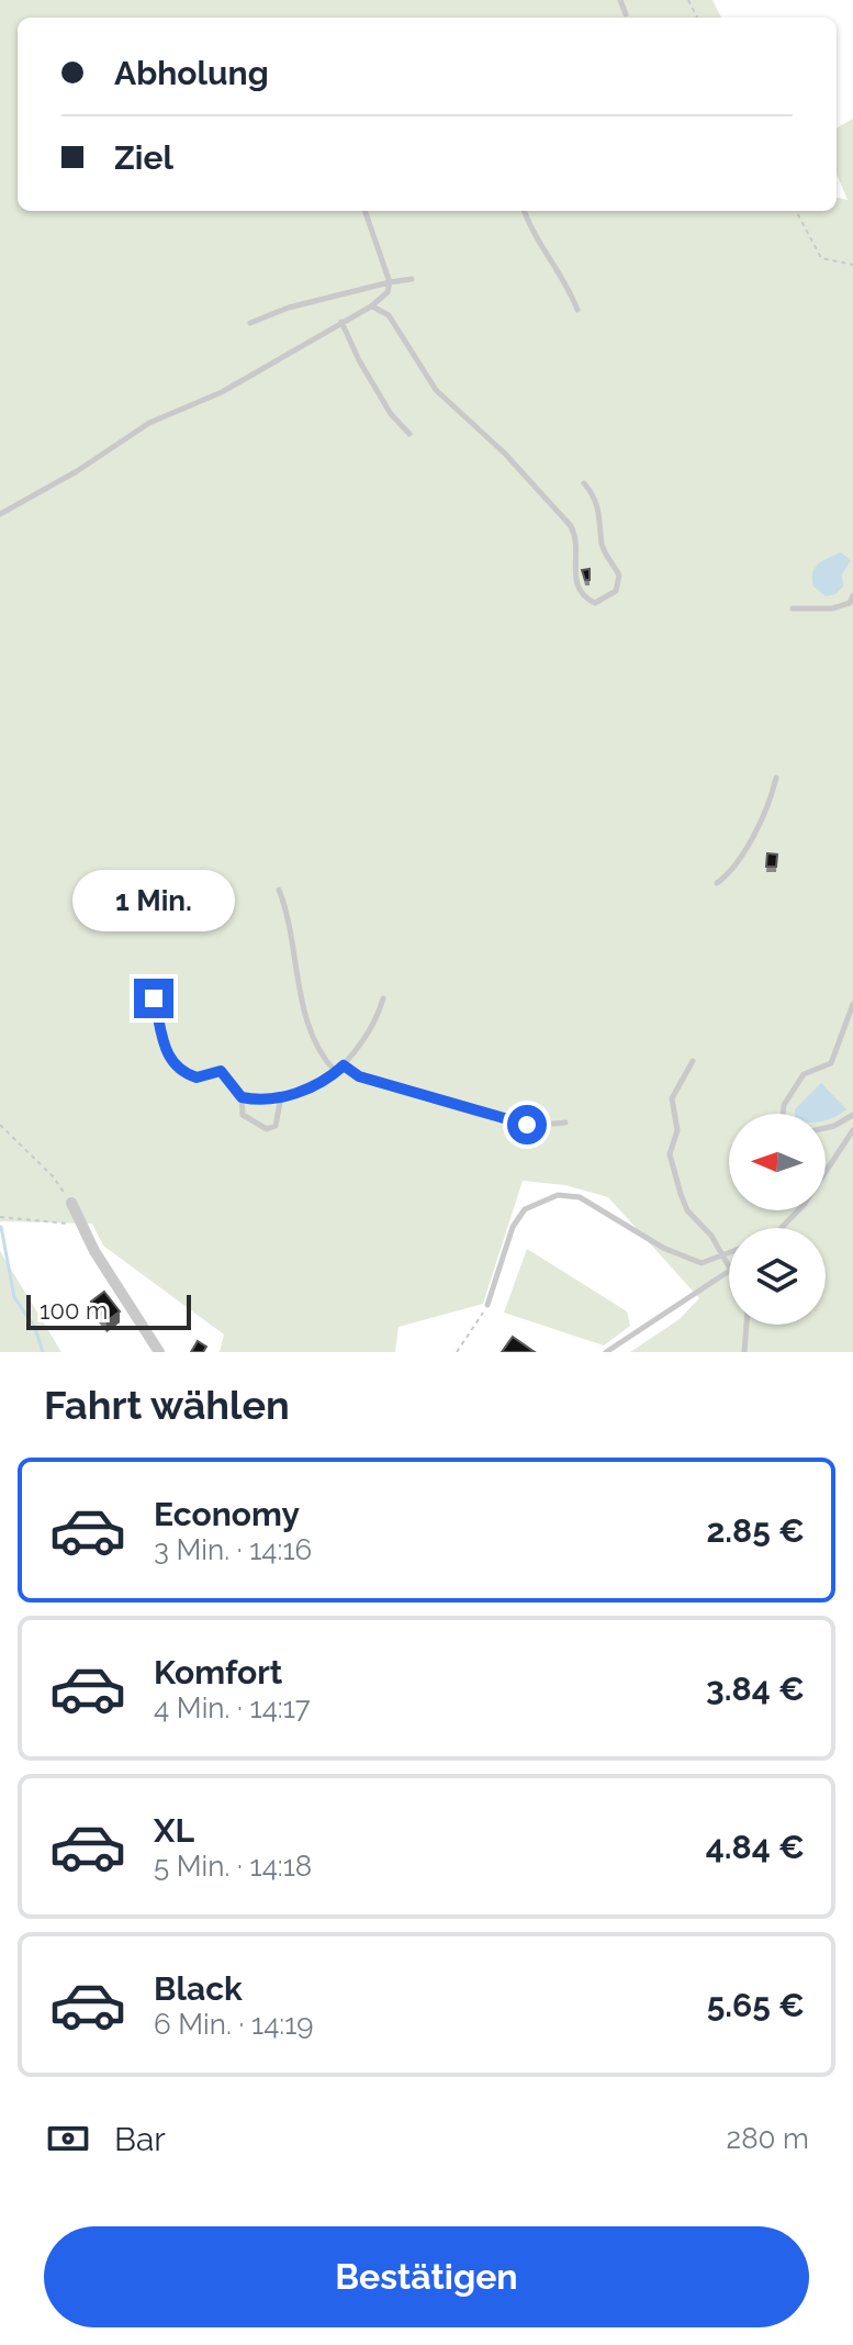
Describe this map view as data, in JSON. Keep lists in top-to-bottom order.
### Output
{
  "scale_bar": "100 m",
  "north": "left",
  "page": {
    "banner": ["Abholung", "Ziel"],
    "bubble": "1 Min.",
    "scale": "100 m",
    "heading": "Fahrt wählen",
    "list": [
      {
        "name": "Economy",
        "note": "3 Min. · 14:16",
        "value": "2.85 €"
      },
      {
        "name": "Komfort",
        "note": "4 Min. · 14:17",
        "value": "3.84 €"
      },
      {
        "name": "XL",
        "note": "5 Min. · 14:18",
        "value": "4.84 €"
      },
      {
        "name": "Black",
        "note": "6 Min. · 14:19",
        "value": "5.65 €"
      }
    ],
    "pay": ["Bar", "280 m"],
    "buttons": "Bestätigen"
  }
}
